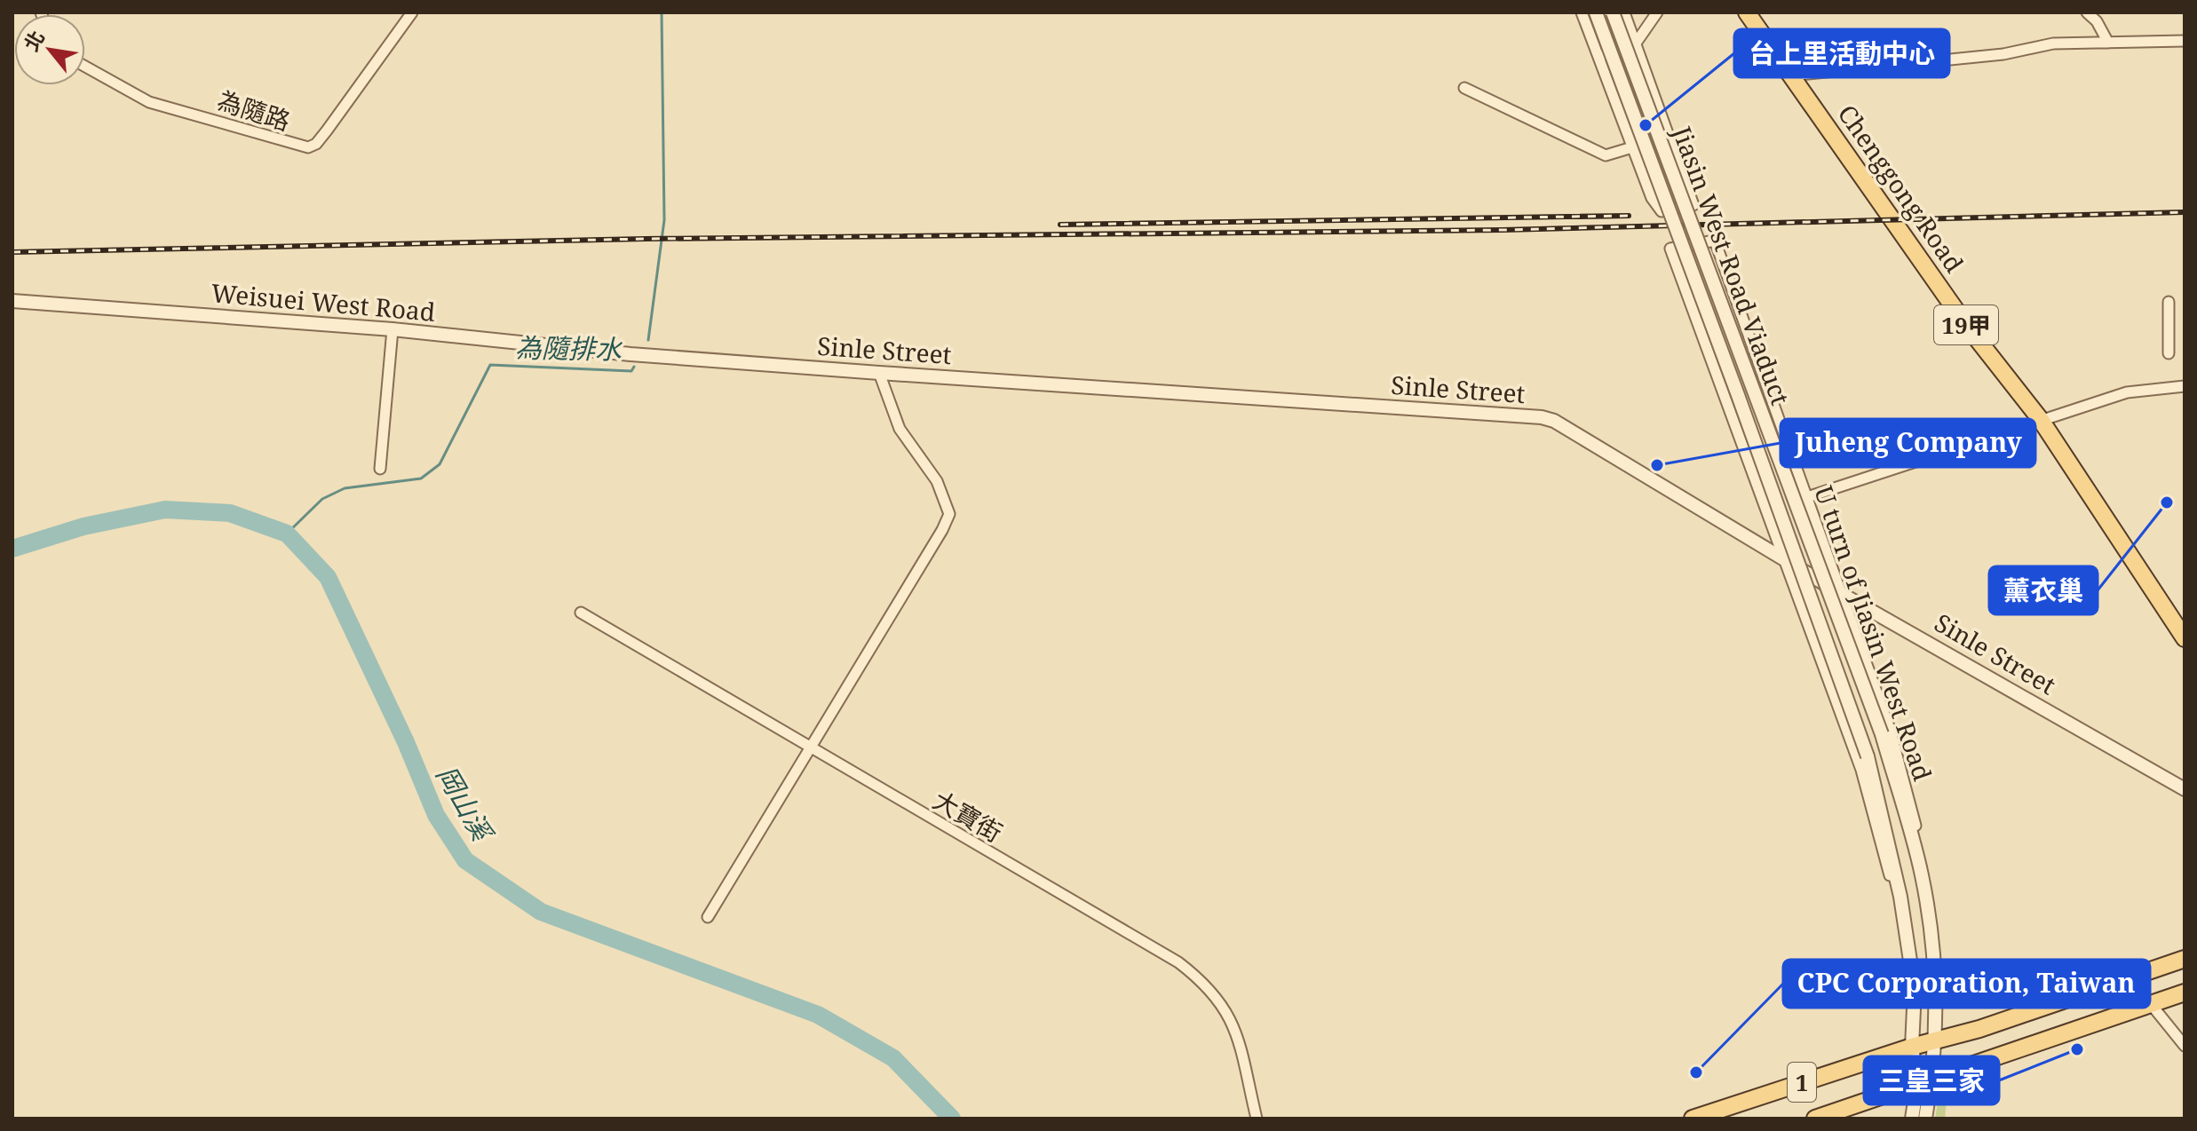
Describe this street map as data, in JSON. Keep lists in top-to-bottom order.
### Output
{
  "streets": {
    "main road": ["Chenggong Road", "19甲", "1"],
    "street": [
      "為隨路",
      "Jiasin West Road Viaduct",
      "Weisuei West Road",
      "Sinle Street",
      "U turn of Jiasin West Road",
      "大寶街"
    ]
  },
  "crossings": [
    ["Jiasin West Road Viaduct", "U turn of Jiasin West Road"],
    ["Jiasin West Road Viaduct", "1"],
    ["Weisuei West Road", "Sinle Street"],
    ["Sinle Street", "U turn of Jiasin West Road"]
  ],
  "water": ["為隨排水", "岡山溪"],
  "places": [
    "台上里活動中心",
    "Juheng Company",
    "薰衣巢",
    "三皇三家",
    "CPC Corporation, Taiwan"
  ],
  "north": "top left"
}
